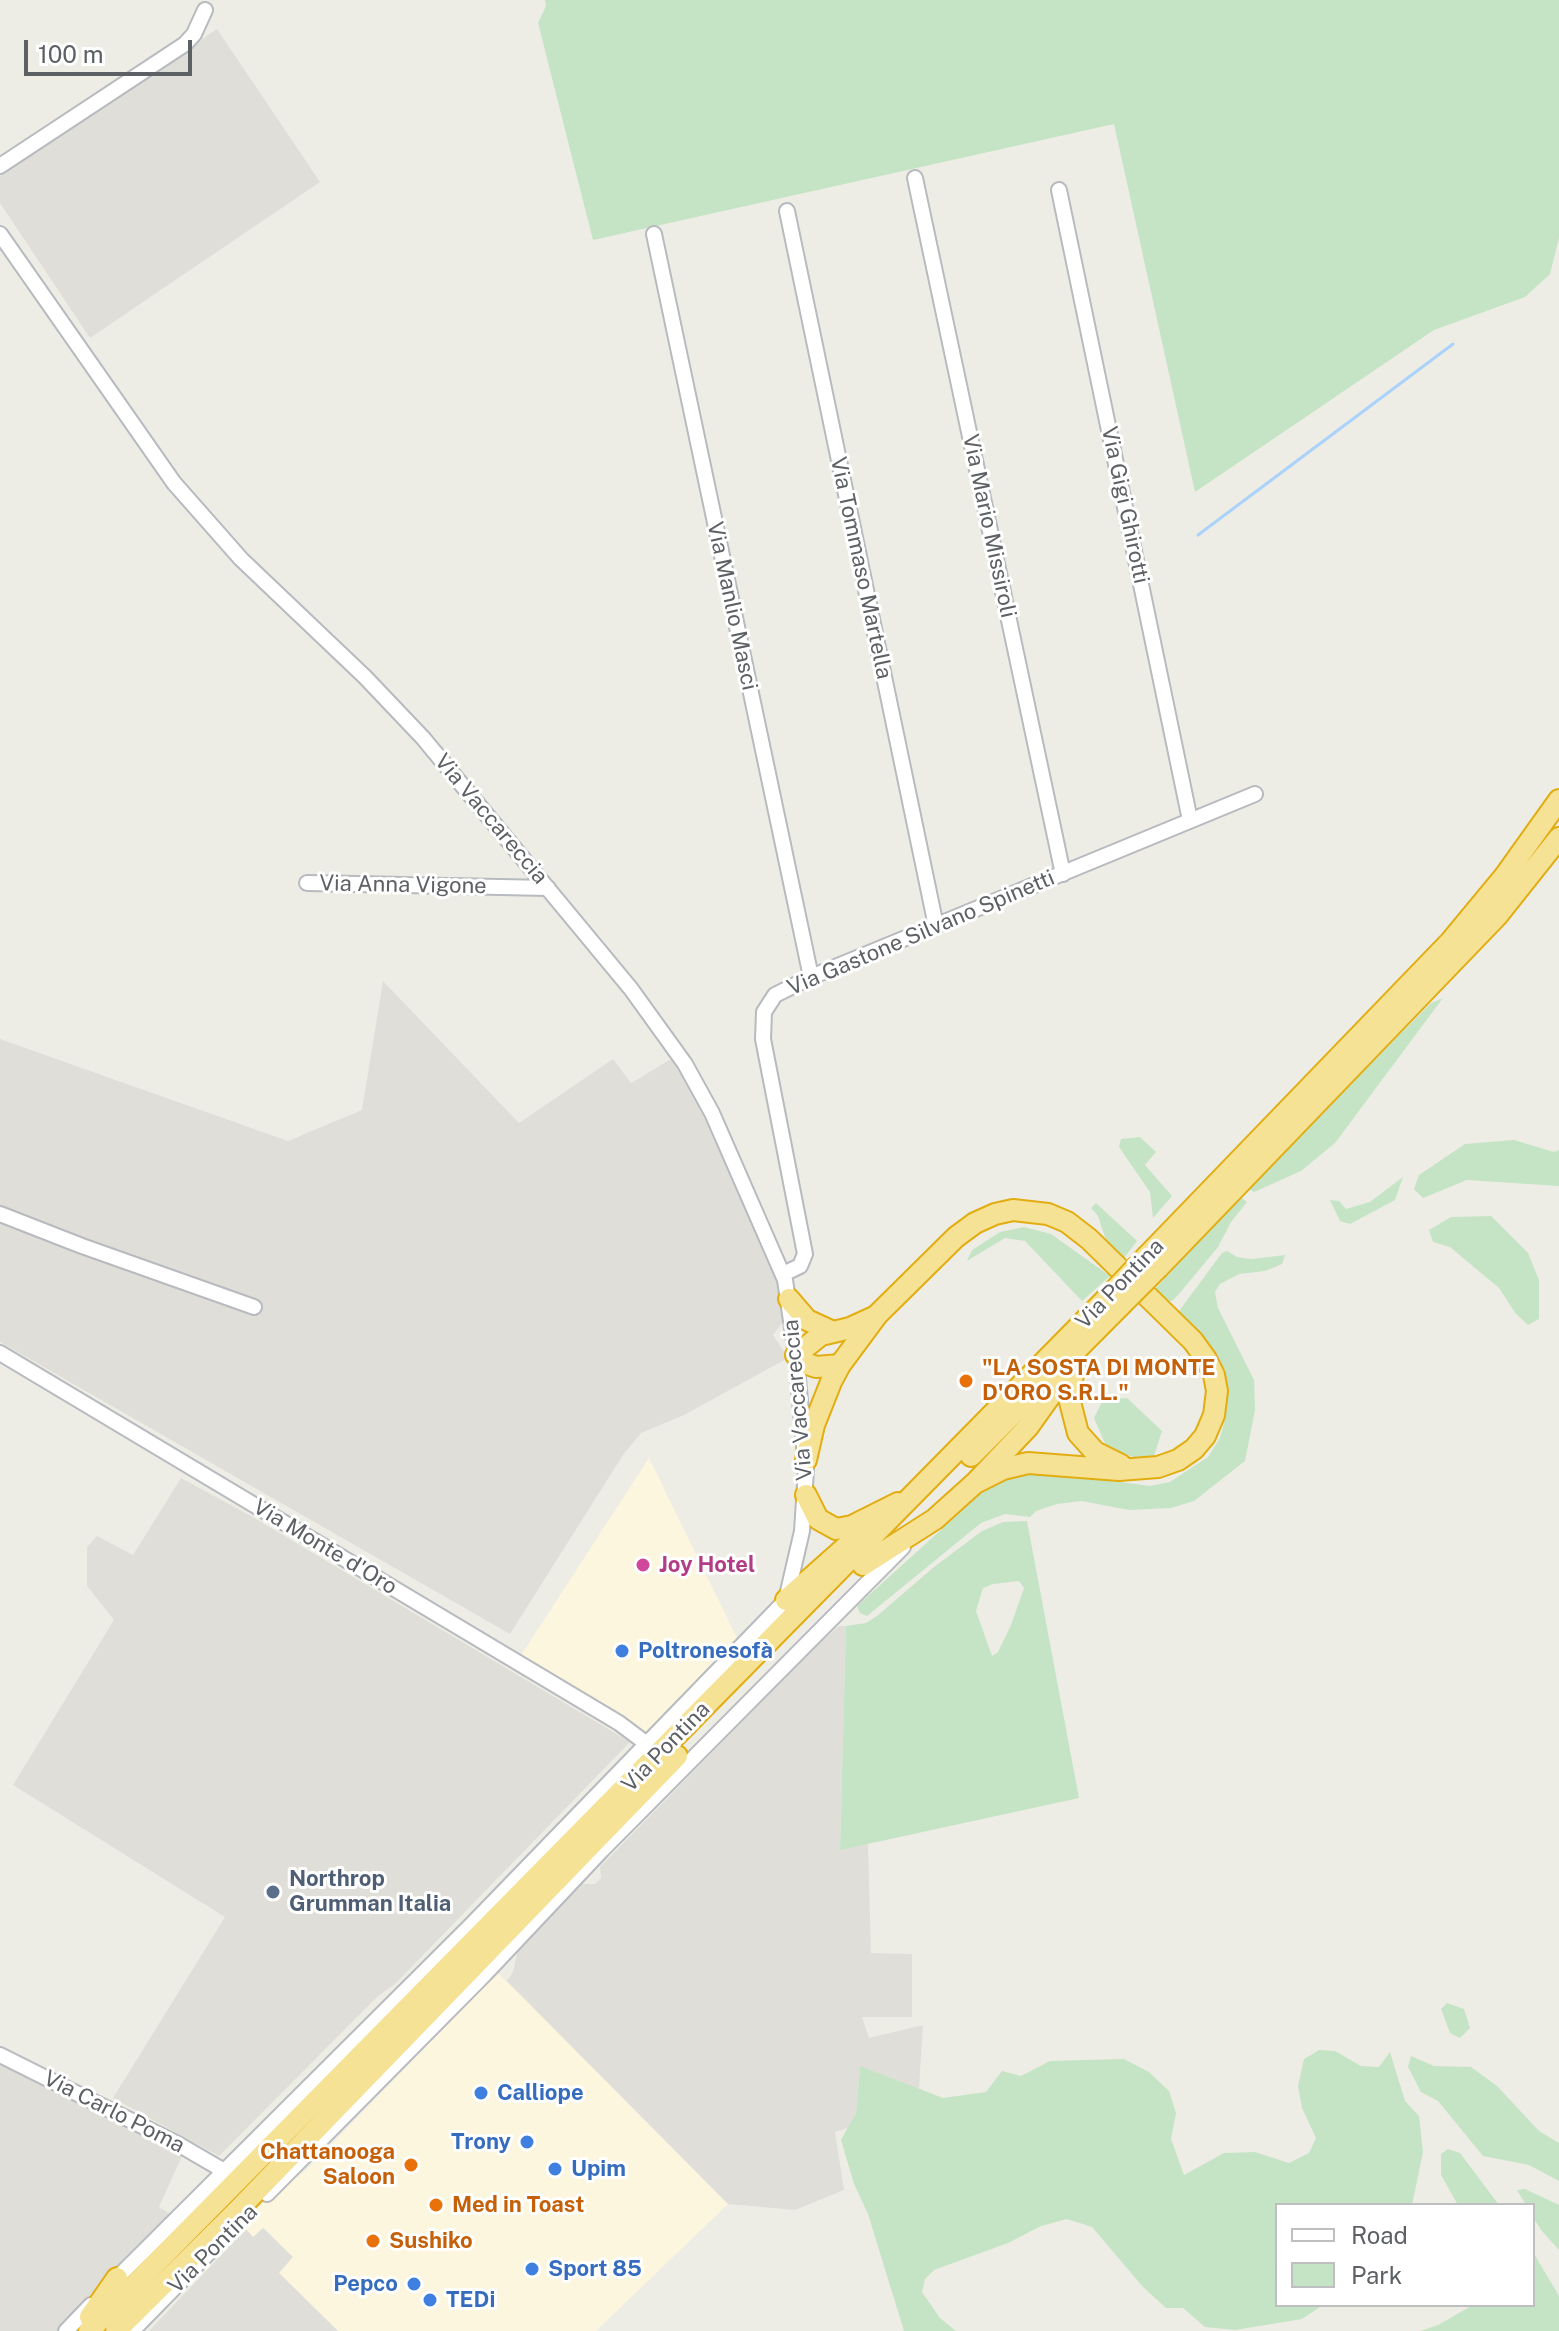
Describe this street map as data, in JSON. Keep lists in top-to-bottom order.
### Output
{
  "streets": {
    "highway": ["Via Pontina"],
    "street": [
      "Via Gigi Ghirotti",
      "Via Mario Missiroli",
      "Via Tommaso Martella",
      "Via Manlio Masci",
      "Via Vaccareccia",
      "Via Anna Vigone",
      "Via Gastone Silvano Spinetti",
      "Via Monte d'Oro",
      "Via Carlo Poma"
    ]
  },
  "crossings": [
    ["Via Gigi Ghirotti", "Via Gastone Silvano Spinetti"],
    ["Via Mario Missiroli", "Via Gastone Silvano Spinetti"],
    ["Via Tommaso Martella", "Via Gastone Silvano Spinetti"],
    ["Via Manlio Masci", "Via Gastone Silvano Spinetti"],
    ["Via Vaccareccia", "Via Anna Vigone"],
    ["Via Vaccareccia", "Via Gastone Silvano Spinetti"],
    ["Via Vaccareccia", "Via Pontina"],
    ["Via Pontina", "Via Monte d'Oro"],
    ["Via Pontina", "Via Carlo Poma"]
  ],
  "places": [
    "\"LA SOSTA DI MONTE D'ORO S.R.L.\"",
    "Joy Hotel",
    "Poltronesofà",
    "Northrop Grumman Italia",
    "Calliope",
    "Trony",
    "Chattanooga Saloon",
    "Upim",
    "Med in Toast",
    "Sushiko",
    "Sport 85",
    "Pepco",
    "TEDi"
  ],
  "legend": ["Road", "Park"],
  "scale_bar": "100 m"
}
